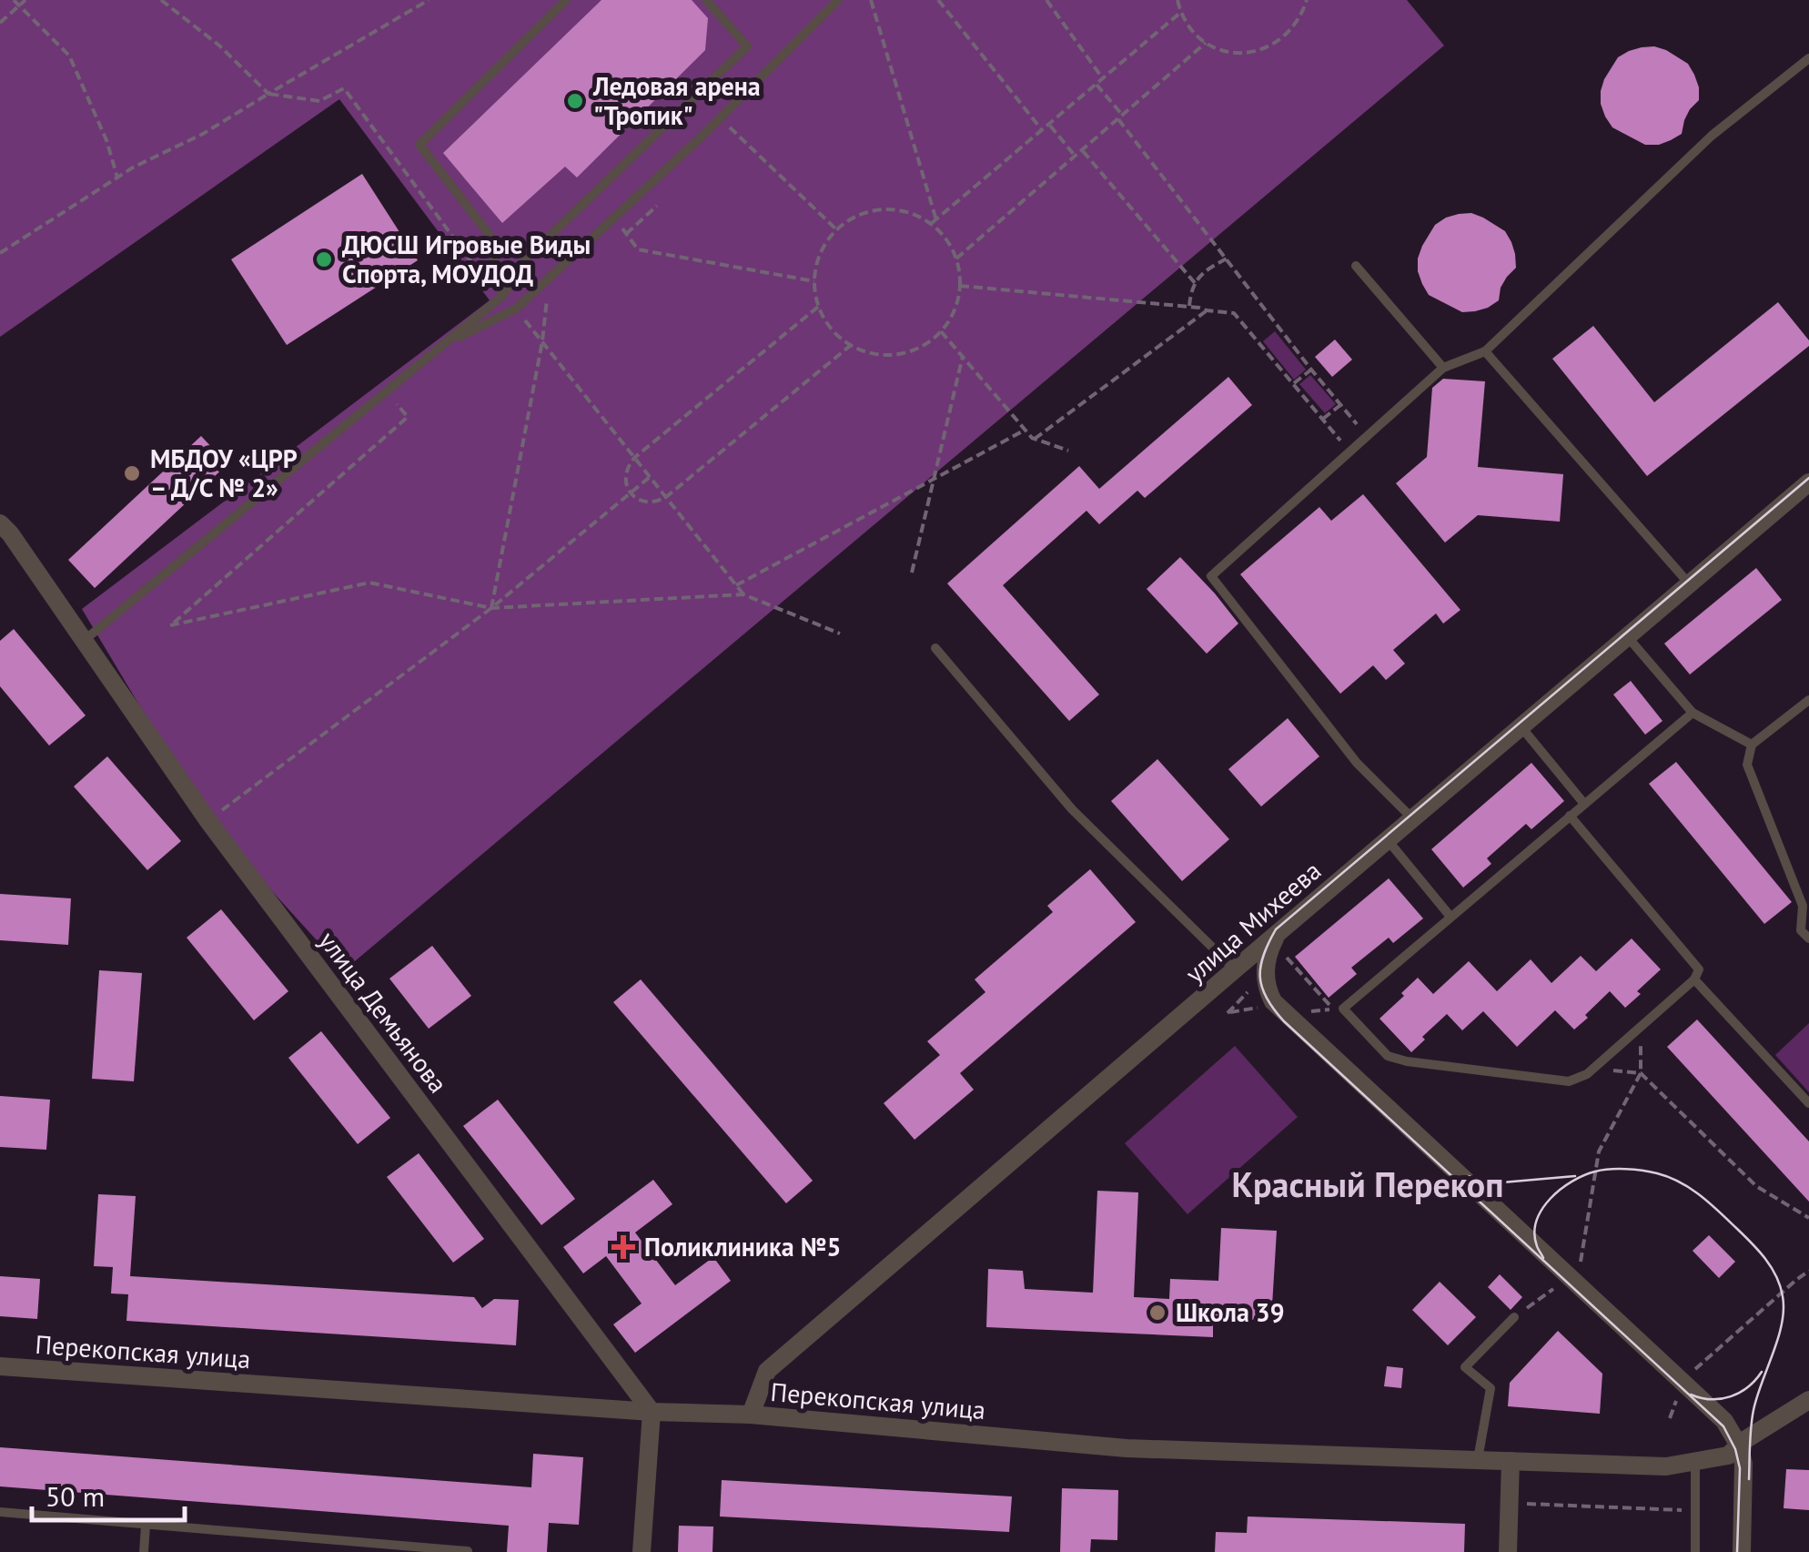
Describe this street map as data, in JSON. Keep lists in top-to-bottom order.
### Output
{
  "streets": {
    "street": ["улица Михеева", "улица Демьянова", "Перекопская улица"]
  },
  "crossings": [
    ["улица Михеева", "Перекопская улица"],
    ["улица Демьянова", "Перекопская улица"]
  ],
  "districts": ["Красный Перекоп"],
  "places": {
    "other": [
      "Ледовая арена \"Тропик\"",
      "ДЮСШ Игровые Виды Спорта, МОУДОД",
      "МБДОУ «ЦРР – Д/С № 2»",
      "Школа 39"
    ],
    "health": ["Поликлиника №5"]
  },
  "scale_bar": "50 m"
}
